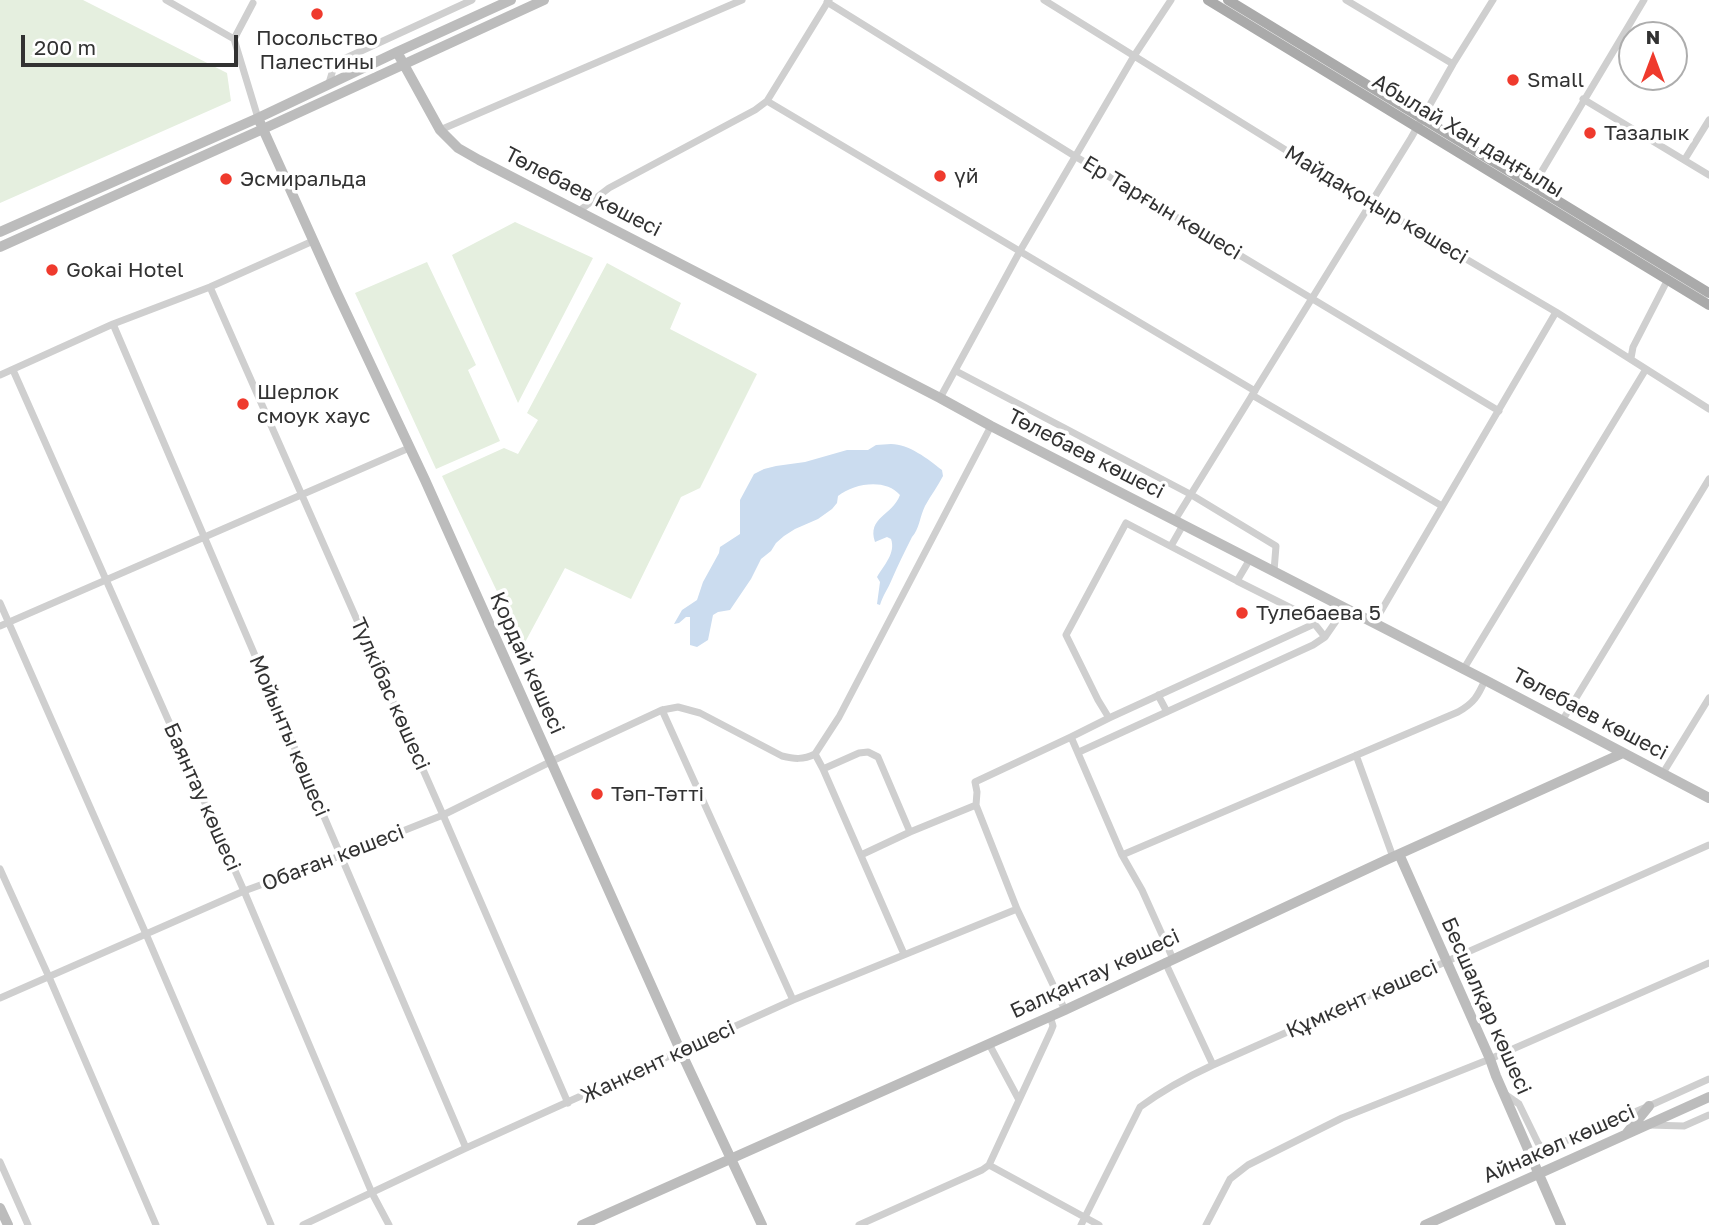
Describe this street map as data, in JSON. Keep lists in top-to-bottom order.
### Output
{
  "streets": {
    "main road": ["Абылай Хан даңғылы"],
    "street": [
      "Төлебаев көшесі",
      "Майдақоңыр көшесі",
      "Ер Тарғын көшесі",
      "Қордай көшесі",
      "Түлкібас көшесі",
      "Мойынты көшесі",
      "Баянтау көшесі",
      "Обаған көшесі",
      "Балқантау көшесі",
      "Құмкент көшесі",
      "Бесшалқар көшесі",
      "Жанкент көшесі",
      "Айнакөл көшесі"
    ]
  },
  "crossings": [
    ["Төлебаев көшесі", "Балқантау көшесі"],
    ["Қордай көшесі", "Обаған көшесі"],
    ["Қордай көшесі", "Балқантау көшесі"],
    ["Қордай көшесі", "Жанкент көшесі"],
    ["Түлкібас көшесі", "Обаған көшесі"],
    ["Түлкібас көшесі", "Жанкент көшесі"],
    ["Мойынты көшесі", "Обаған көшесі"],
    ["Мойынты көшесі", "Жанкент көшесі"],
    ["Баянтау көшесі", "Обаған көшесі"],
    ["Баянтау көшесі", "Жанкент көшесі"],
    ["Балқантау көшесі", "Бесшалқар көшесі"],
    ["Құмкент көшесі", "Бесшалқар көшесі"],
    ["Бесшалқар көшесі", "Айнакөл көшесі"]
  ],
  "places": [
    "Посольство Палестины",
    "Small",
    "Тазалык",
    "үй",
    "Эсмиральда",
    "Gokai Hotel",
    "Шерлок смоук хаус",
    "Тулебаева 5",
    "Тәп-Тәтті"
  ],
  "scale_bar": "200 m",
  "north": "top"
}
